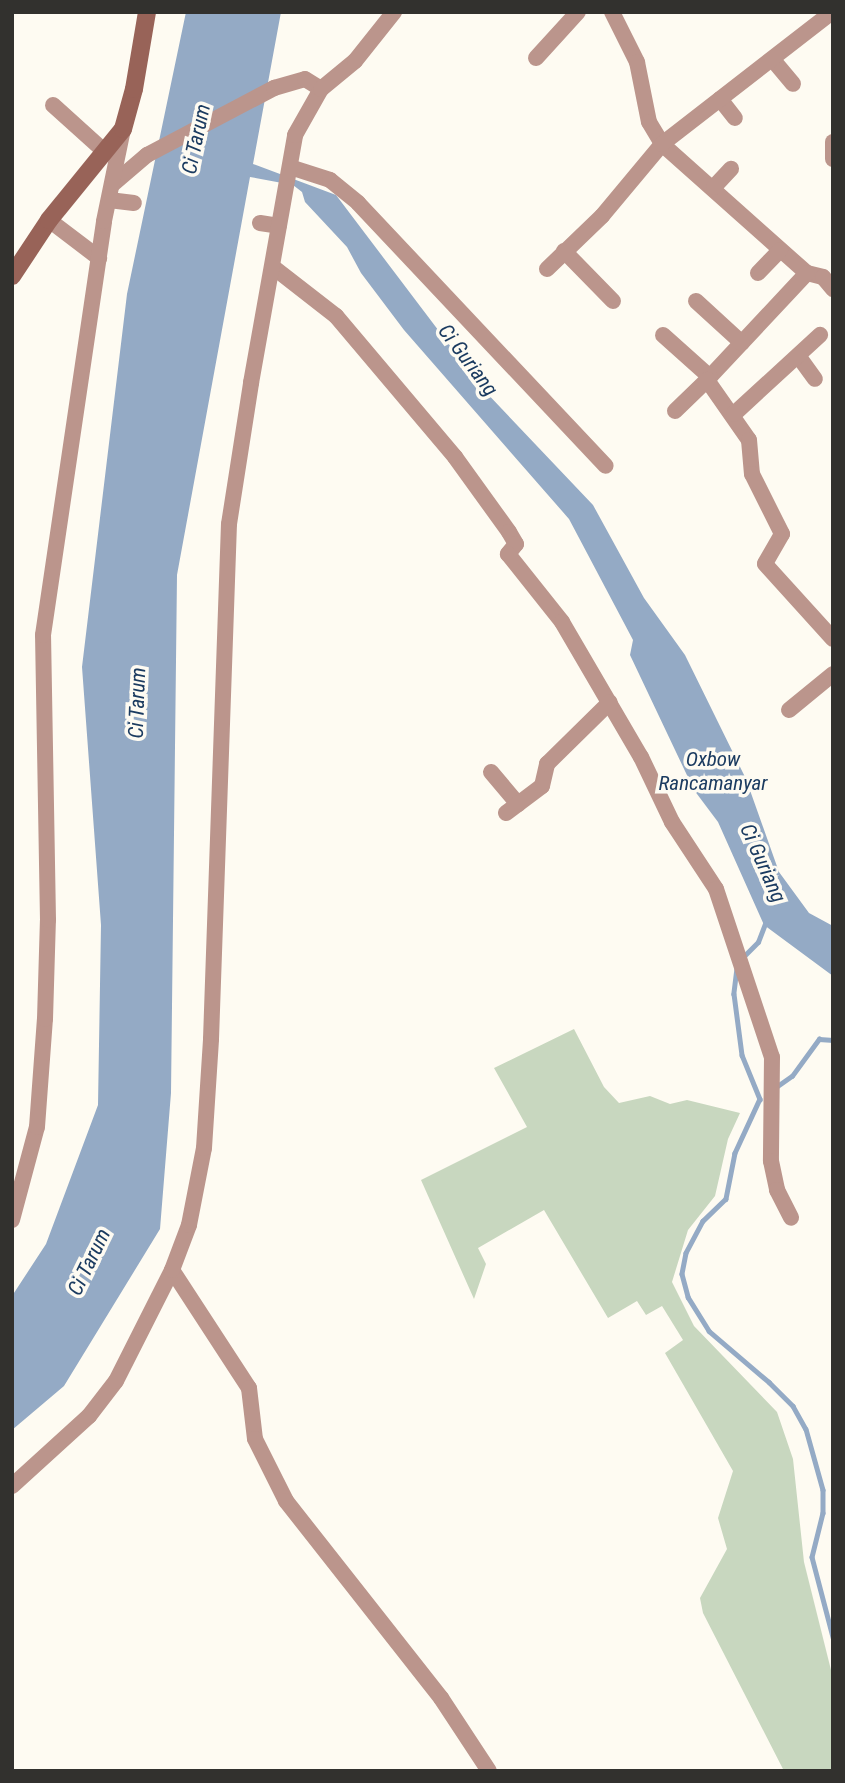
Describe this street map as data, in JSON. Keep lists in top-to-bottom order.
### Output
{
  "water": ["Ci Tarum", "Ci Guriang", "Oxbow Rancamanyar"]
}
